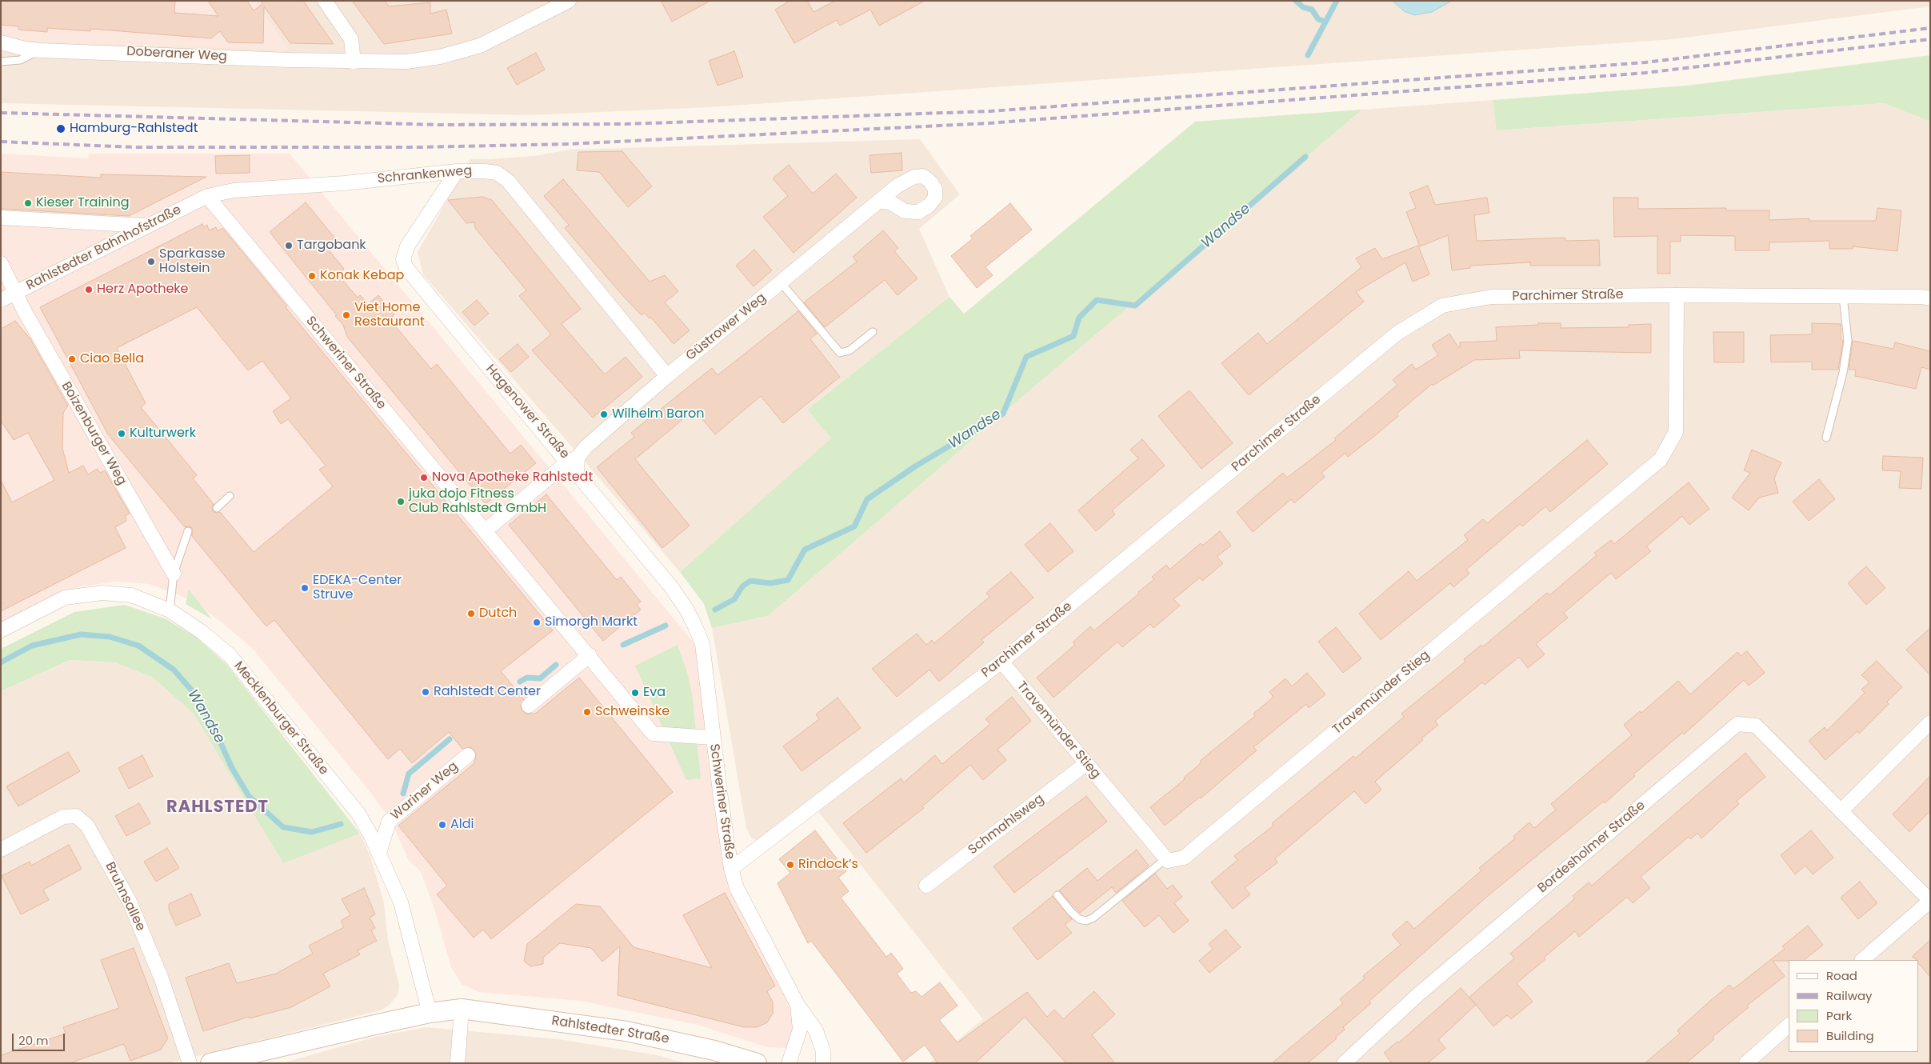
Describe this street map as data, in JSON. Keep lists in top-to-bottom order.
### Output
{
  "streets": {
    "main road": ["Rahlstedter Straße"],
    "street": [
      "Doberaner Weg",
      "Schrankenweg",
      "Rahlstedter Bahnhofstraße",
      "Parchimer Straße",
      "Güstrower Weg",
      "Schweriner Straße",
      "Hagenower Straße",
      "Boizenburger Weg",
      "Travemünder Stieg",
      "Mecklenburger Straße",
      "Wariner Weg",
      "Schmahlsweg",
      "Bordesholmer Straße",
      "Bruhnsallee"
    ]
  },
  "crossings": [
    ["Schrankenweg", "Rahlstedter Bahnhofstraße"],
    ["Schrankenweg", "Güstrower Weg"],
    ["Schrankenweg", "Schweriner Straße"],
    ["Schrankenweg", "Hagenower Straße"],
    ["Rahlstedter Bahnhofstraße", "Schweriner Straße"],
    ["Rahlstedter Bahnhofstraße", "Boizenburger Weg"],
    ["Parchimer Straße", "Schweriner Straße"],
    ["Parchimer Straße", "Travemünder Stieg"],
    ["Güstrower Weg", "Hagenower Straße"],
    ["Schweriner Straße", "Hagenower Straße"],
    ["Travemünder Stieg", "Schmahlsweg"],
    ["Mecklenburger Straße", "Wariner Weg"],
    ["Mecklenburger Straße", "Rahlstedter Straße"]
  ],
  "districts": ["RAHLSTEDT"],
  "water": ["Wandse"],
  "places": [
    "Hamburg-Rahlstedt",
    "Kieser Training",
    "Targobank",
    "Sparkasse Holstein",
    "Konak Kebap",
    "Herz Apotheke",
    "Viet Home Restaurant",
    "Ciao Bella",
    "Wilhelm Baron",
    "Kulturwerk",
    "Nova Apotheke Rahlstedt",
    "juka dojo Fitness Club Rahlstedt GmbH",
    "EDEKA-Center Struve",
    "Dutch",
    "Simorgh Markt",
    "Rahlstedt Center",
    "Eva",
    "Schweinske",
    "Aldi",
    "Rindock’s"
  ],
  "legend": [
    "Road",
    "Railway",
    "Park",
    "Building"
  ],
  "scale_bar": "20 m"
}
